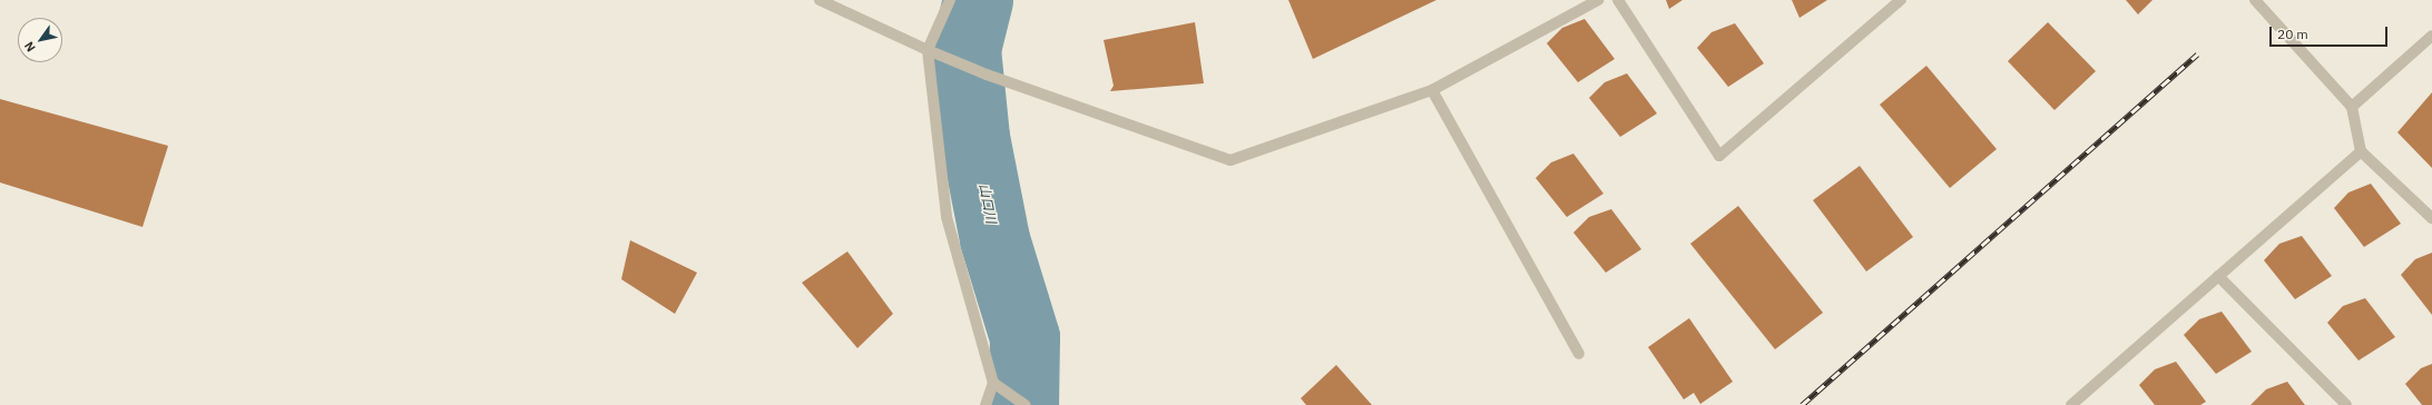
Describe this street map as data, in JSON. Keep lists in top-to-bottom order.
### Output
{
  "water": ["山口川"],
  "scale_bar": "20 m",
  "north": "bottom left"
}
